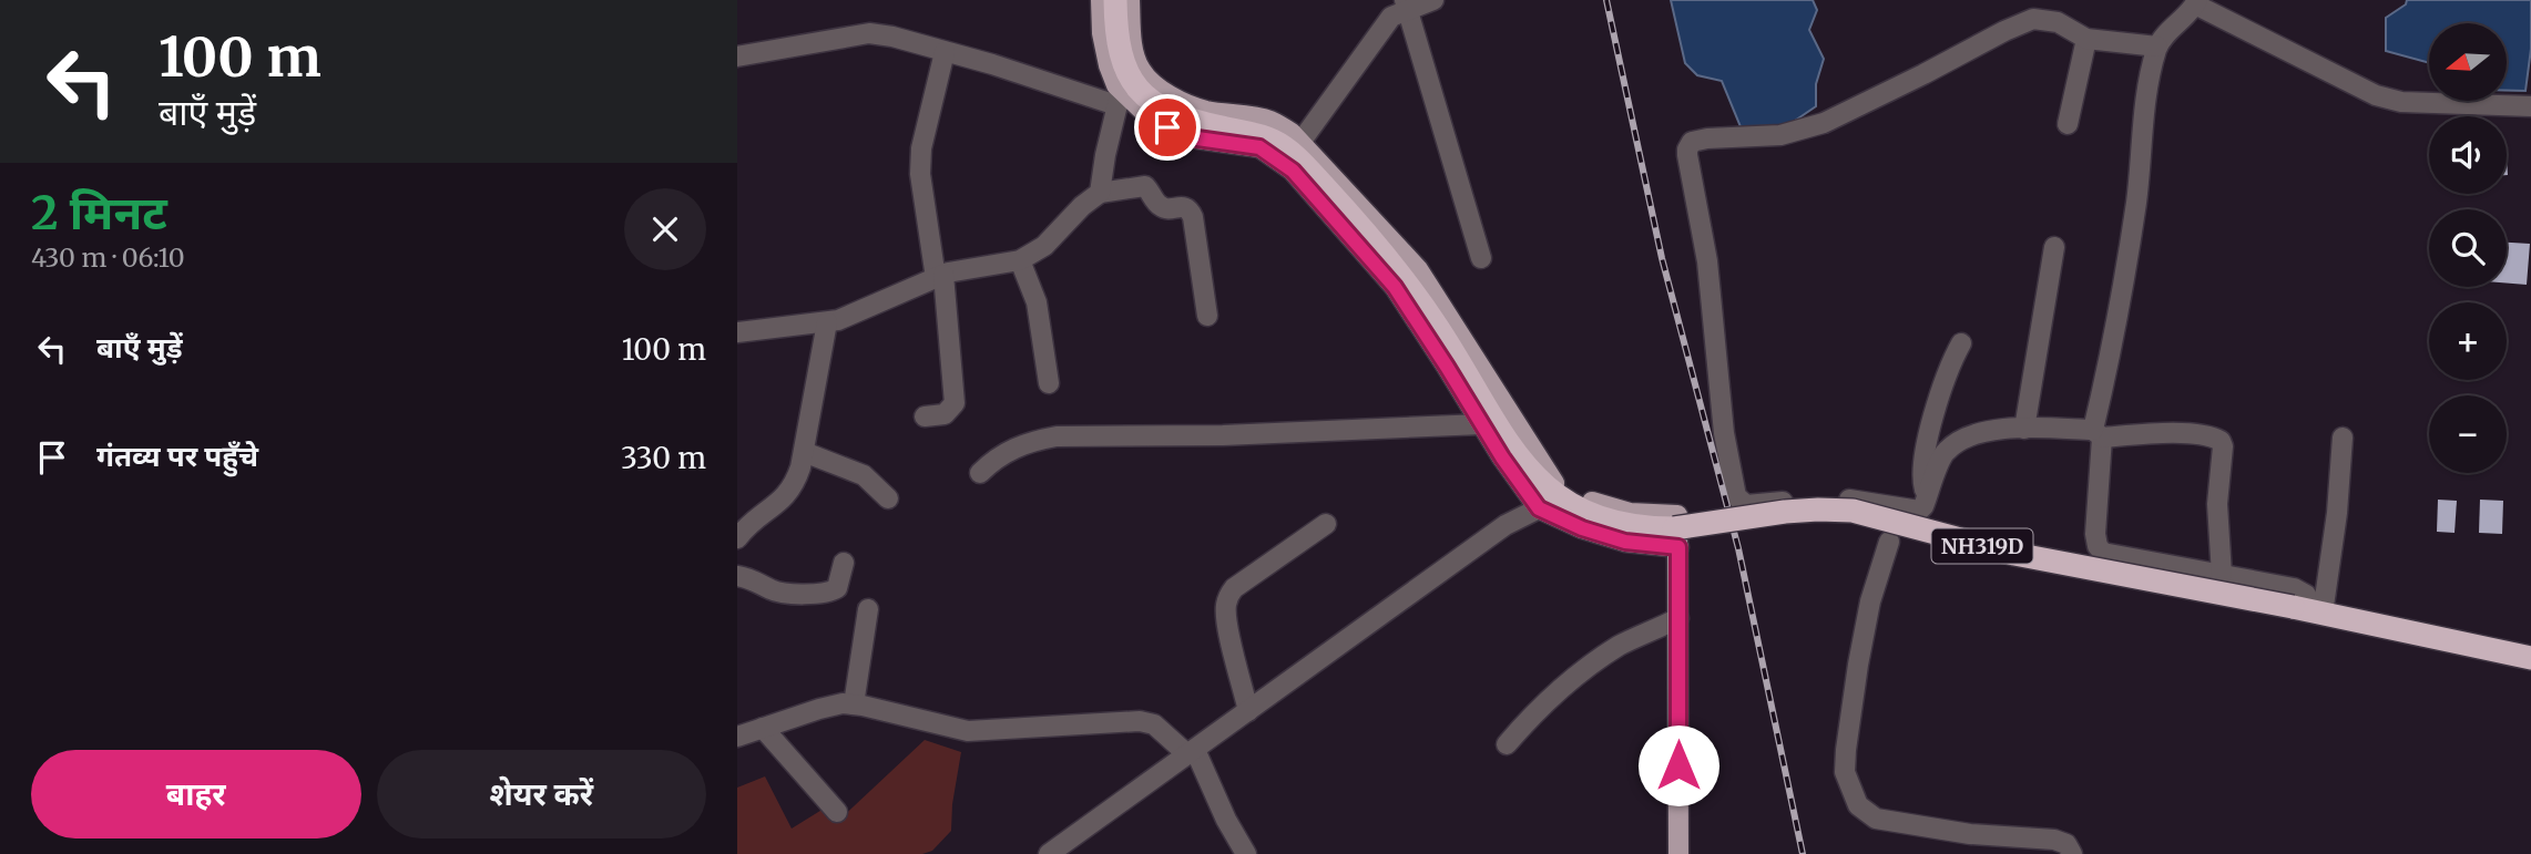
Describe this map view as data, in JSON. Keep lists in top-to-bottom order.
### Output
{
  "streets": {
    "highway": ["NH319D"]
  },
  "north": "left",
  "page": {
    "turn": ["100 m", "बाएँ मुड़ें"],
    "map_buttons": ["+", "−"],
    "heading": ["2 मिनट", "430 m · 06:10"],
    "list": [
      {
        "name": "बाएँ मुड़ें",
        "value": "100 m"
      },
      {
        "name": "गंतव्य पर पहुँचे",
        "value": "330 m"
      }
    ],
    "buttons": ["बाहर", "शेयर करें"]
  }
}
